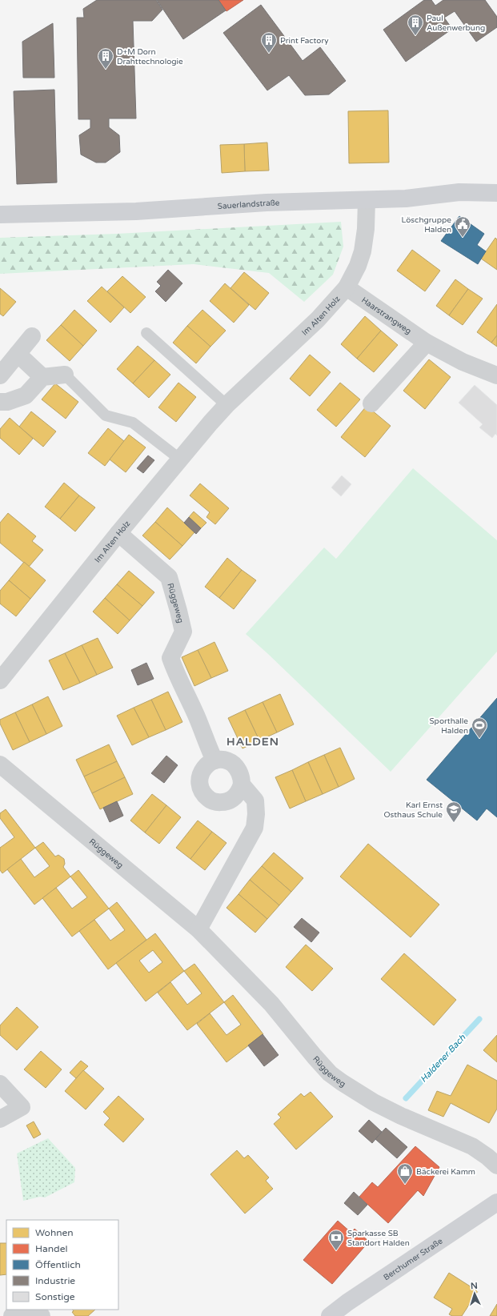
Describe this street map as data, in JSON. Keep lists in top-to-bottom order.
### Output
{
  "streets": {
    "main road": ["Sauerlandstraße", "Berchumer Straße"],
    "street": ["Im Alten Holz", "Haarstrangweg", "Rüggeweg"]
  },
  "crossings": [
    ["Sauerlandstraße", "Im Alten Holz"],
    ["Im Alten Holz", "Haarstrangweg"],
    ["Im Alten Holz", "Rüggeweg"]
  ],
  "districts": ["HALDEN"],
  "water": ["Haldener Bach"],
  "places": {
    "building": ["Paul Außenwerbung", "Print Factory", "D+M Dorn Drahttechnologie"],
    "public building": ["Löschgruppe Halden"],
    "sports": ["Sporthalle Halden"],
    "school or university": ["Karl Ernst Osthaus Schule"],
    "shop": ["Bäckerei Kamm"],
    "bank": ["Sparkasse SB Standort Halden"]
  },
  "legend": [
    "Wohnen",
    "Handel",
    "Öffentlich",
    "Industrie",
    "Sonstige"
  ],
  "north": "top"
}
